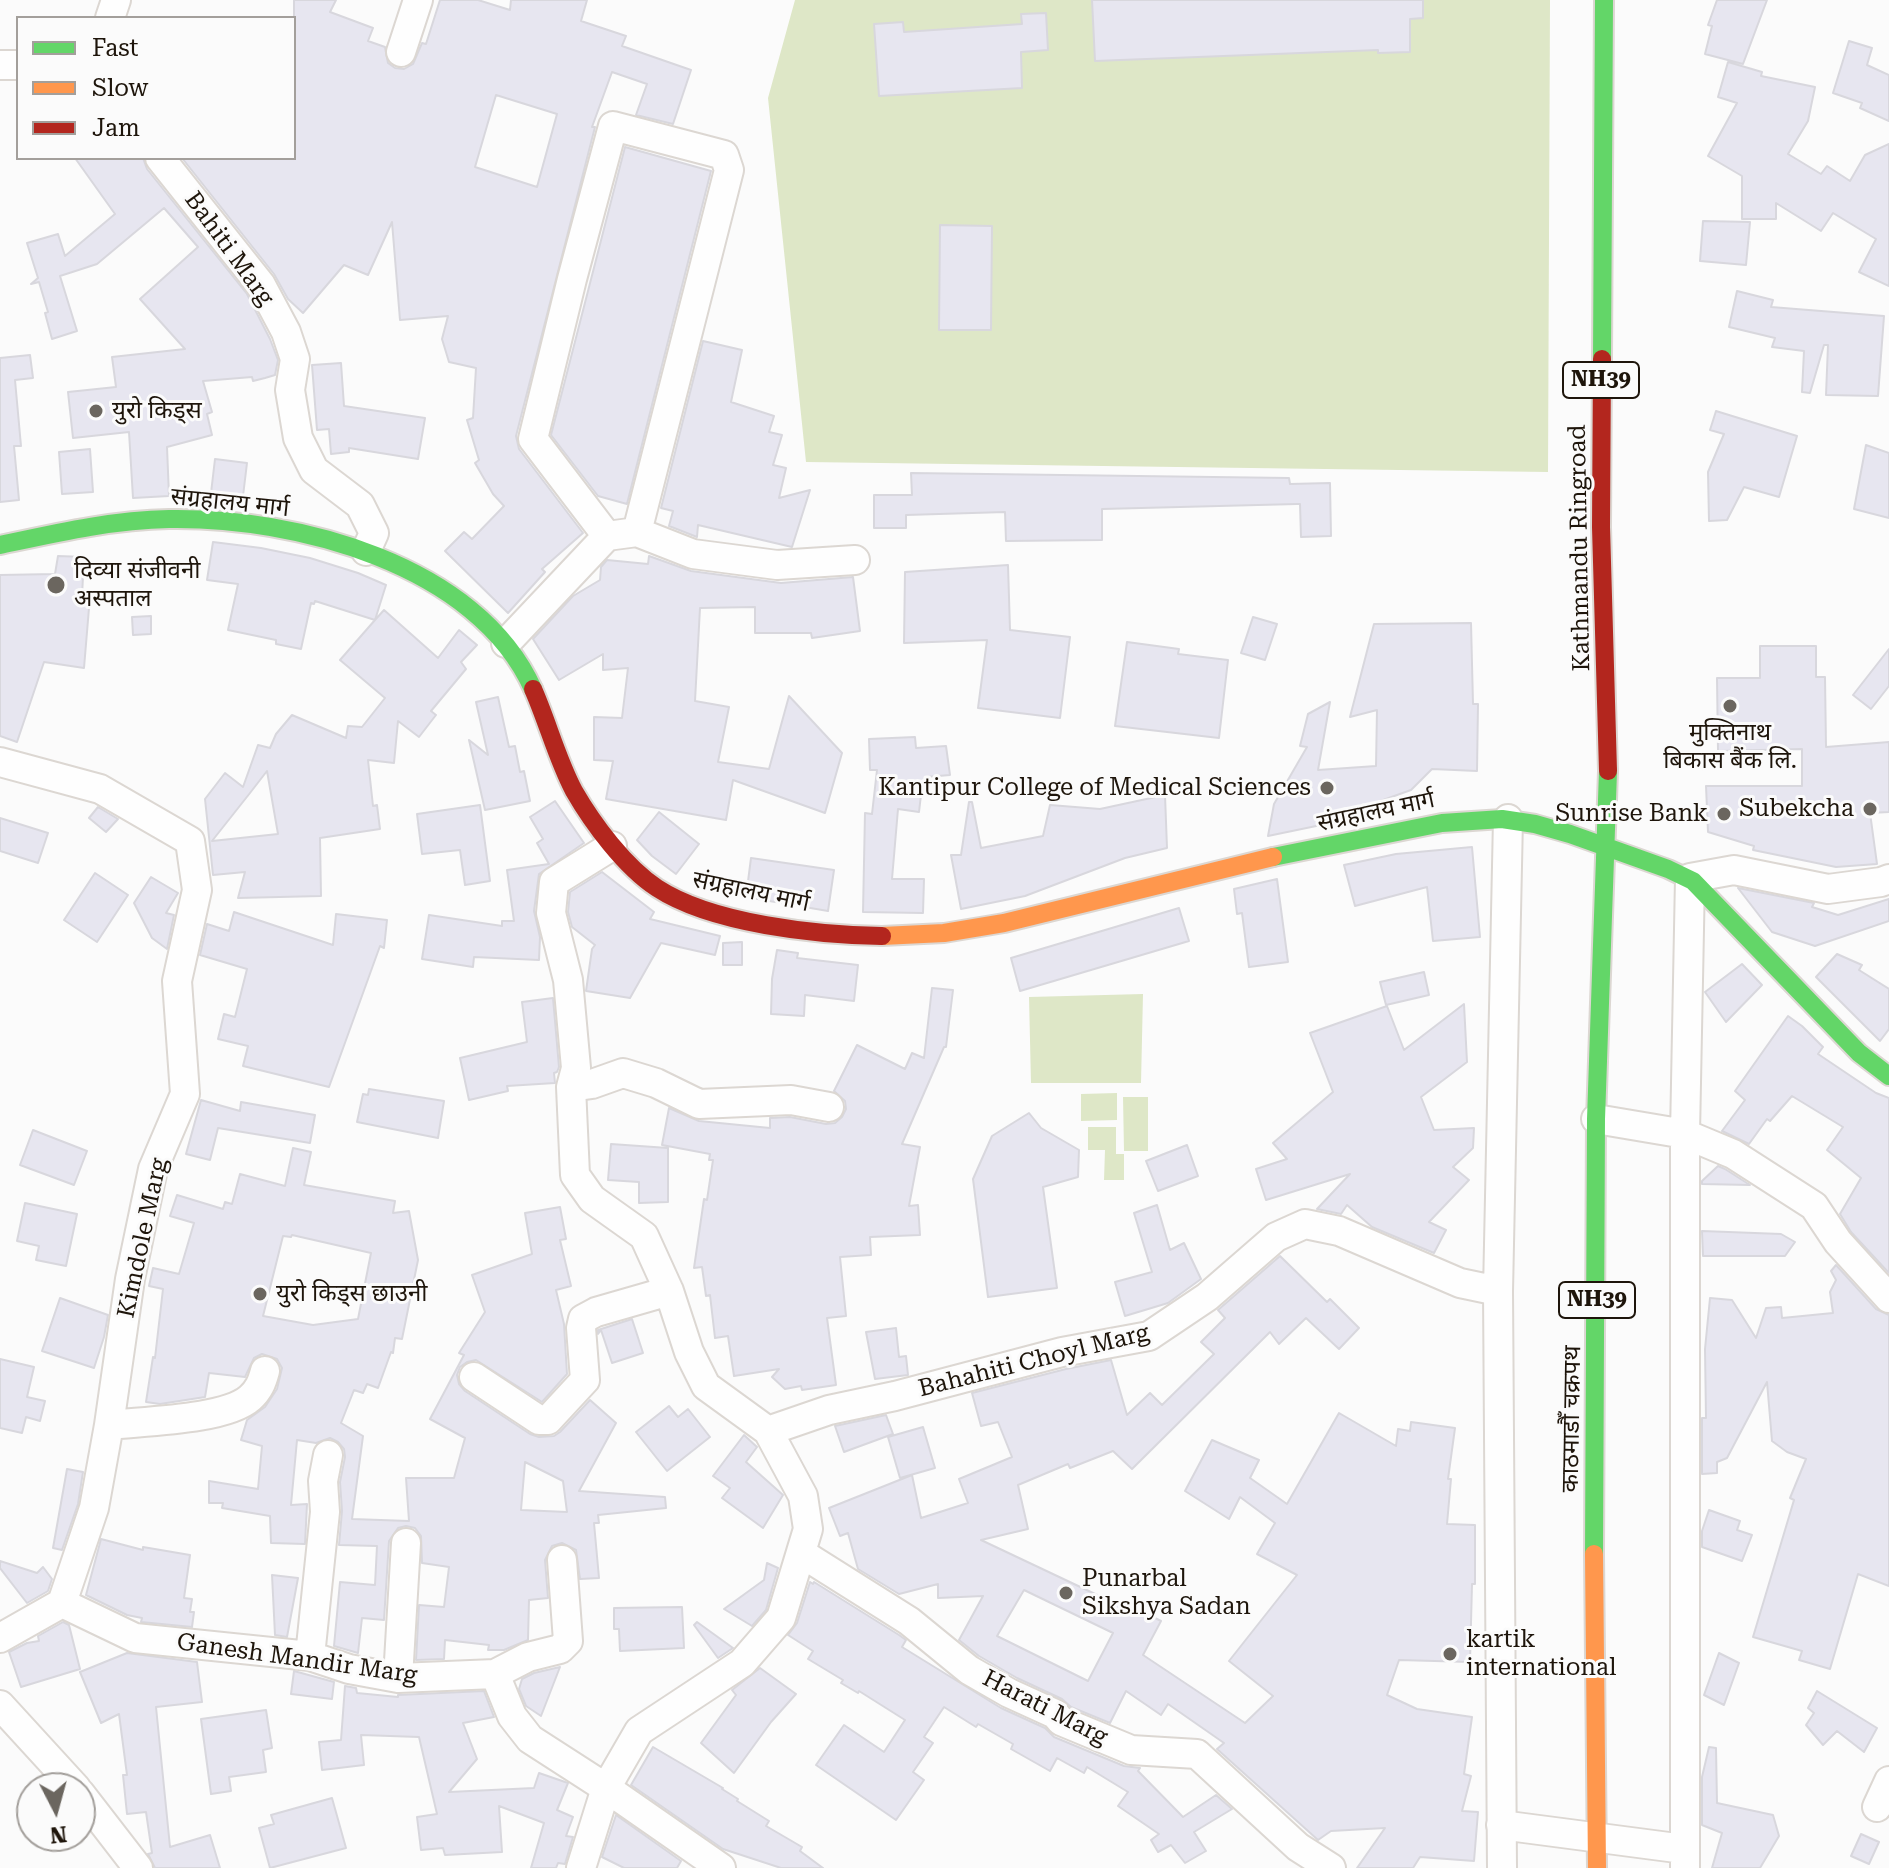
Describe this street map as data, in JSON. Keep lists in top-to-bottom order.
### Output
{
  "streets": {
    "main road": [
      "NH39",
      "संग्रहालय मार्ग",
      "Kathmandu Ringroad",
      "काठमाडाैँ चक्रपथ"
    ],
    "street": [
      "Bahiti Marg",
      "Kimdole Marg",
      "Bahahiti Choyl Marg",
      "Ganesh Mandir Marg",
      "Harati Marg"
    ]
  },
  "crossings": [
    ["Bahiti Marg", "संग्रहालय मार्ग"],
    ["NH39", "काठमाडाैँ चक्रपथ"],
    ["संग्रहालय मार्ग", "काठमाडाैँ चक्रपथ"],
    ["Kathmandu Ringroad", "काठमाडाैँ चक्रपथ"],
    ["Kimdole Marg", "Ganesh Mandir Marg"]
  ],
  "places": [
    "युरो किड्स",
    "दिव्या संजीवनी अस्पताल",
    "मुक्तिनाथ बिकास बैंक लि.",
    "Kantipur College of Medical Sciences",
    "Subekcha",
    "Sunrise Bank",
    "युरो किड्स छाउनी",
    "Punarbal Sikshya Sadan",
    "kartik international"
  ],
  "legend": ["Fast", "Slow", "Jam"],
  "north": "bottom"
}
